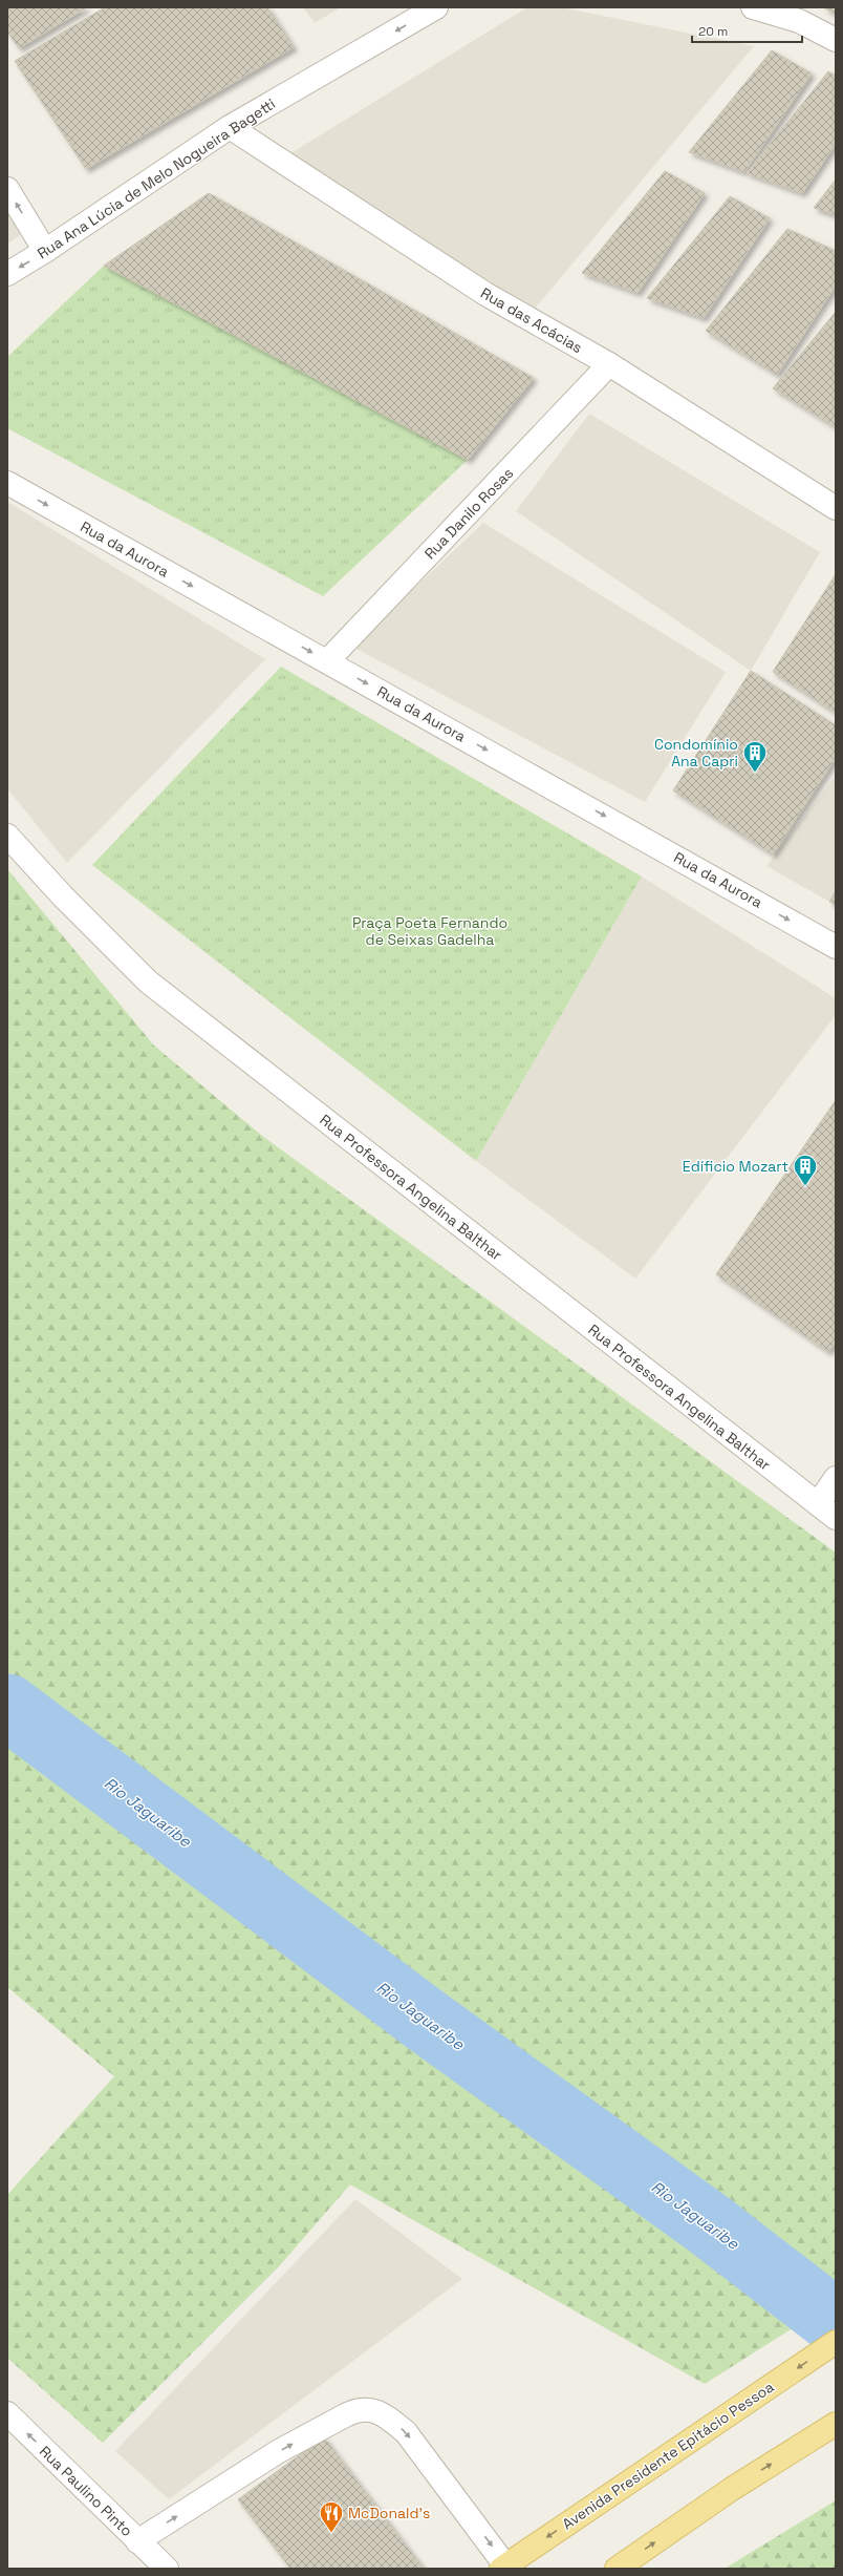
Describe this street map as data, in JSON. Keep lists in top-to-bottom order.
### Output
{
  "streets": {
    "main road": ["Avenida Presidente Epitácio Pessoa"],
    "street": [
      "Rua Ana Lúcia de Melo Nogueira Bagetti",
      "Rua das Acácias",
      "Rua Danilo Rosas",
      "Rua da Aurora",
      "Rua Professora Angelina Balthar",
      "Rua Paulino Pinto"
    ]
  },
  "crossings": [
    ["Rua Ana Lúcia de Melo Nogueira Bagetti", "Rua das Acácias"],
    ["Rua das Acácias", "Rua Danilo Rosas"],
    ["Rua Danilo Rosas", "Rua da Aurora"]
  ],
  "one_way": ["Rua Ana Lúcia de Melo Nogueira Bagetti", "Rua da Aurora", "Rua Paulino Pinto"],
  "water": ["Rio Jaguaribe"],
  "parks": ["Praça Poeta Fernando de Seixas Gadelha"],
  "places": {
    "building": ["Condomínio Ana Capri", "Edíficio Mozart"],
    "restaurant": ["McDonald's"]
  },
  "scale_bar": "20 m"
}
